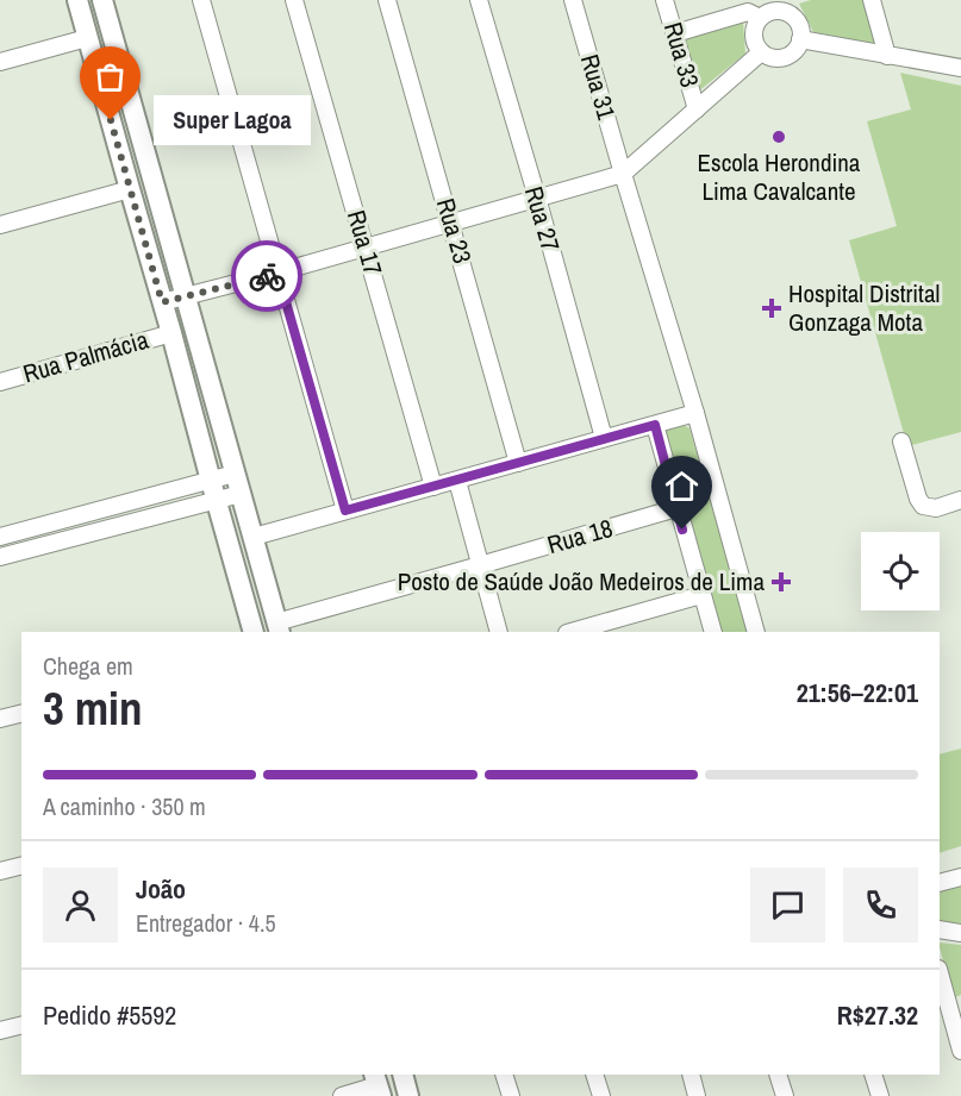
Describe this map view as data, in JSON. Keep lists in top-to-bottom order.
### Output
{
  "streets": {
    "street": [
      "Rua 33",
      "Rua 31",
      "Rua 27",
      "Rua 23",
      "Rua 17",
      "Rua Palmácia",
      "Rua 18"
    ]
  },
  "places": {
    "other": ["Super Lagoa", "Escola Herondina Lima Cavalcante"],
    "health": ["Hospital Distrital Gonzaga Mota", "Posto de Saúde João Medeiros de Lima"]
  },
  "page": {
    "bubble": "Super Lagoa",
    "heading": ["3 min", "Chega em", "21:56–22:01"],
    "panel": [
      "João",
      "Entregador · 4.5",
      "Pedido #5592",
      "R$27.32"
    ],
    "bar": "A caminho · 350 m"
  }
}
